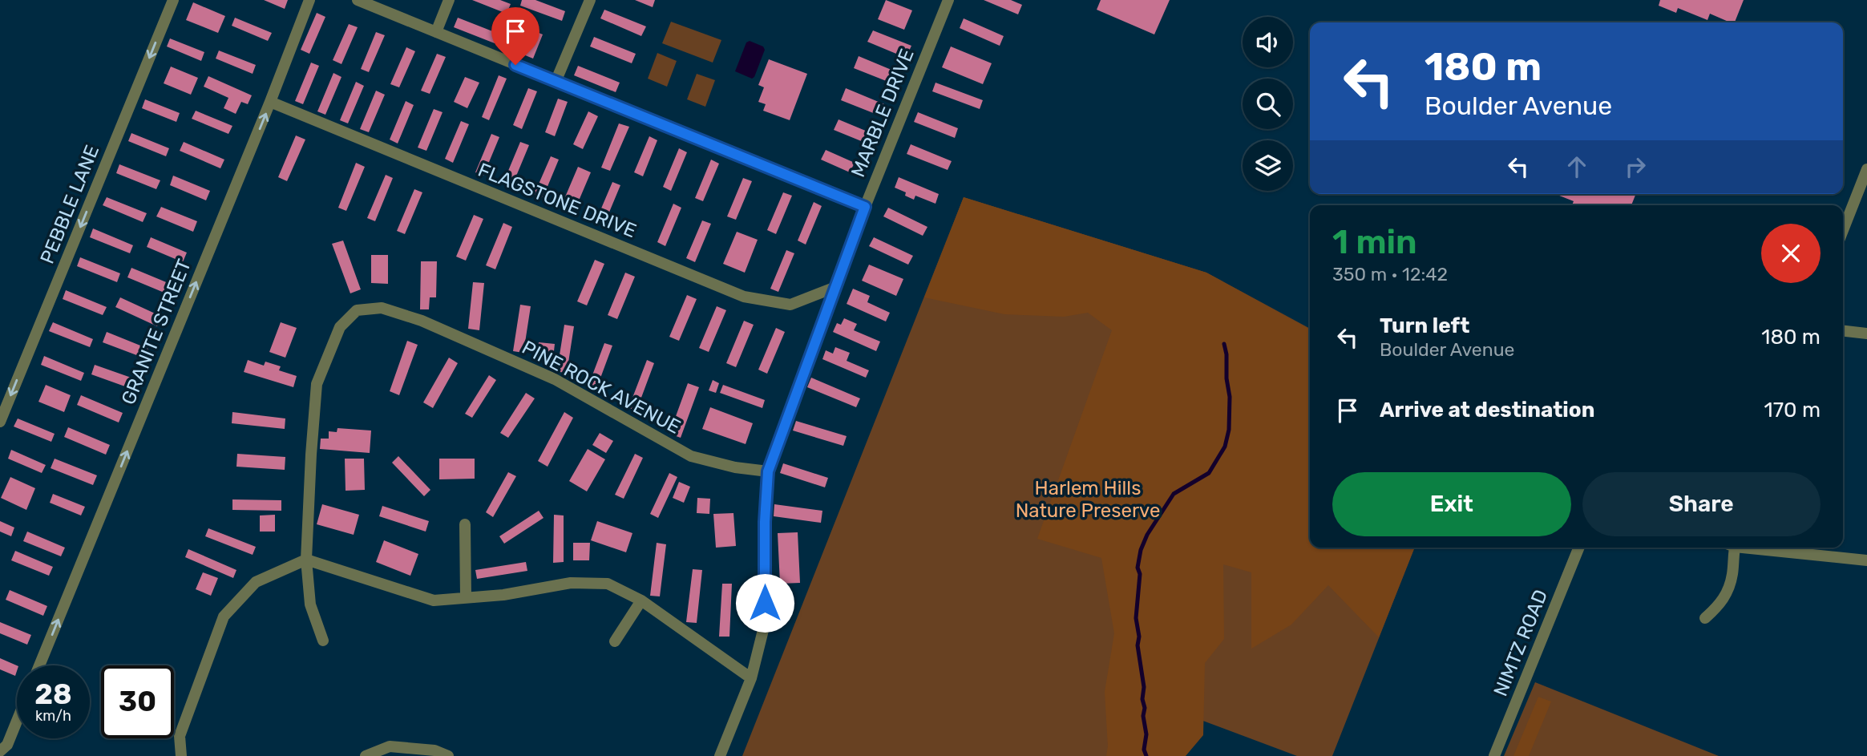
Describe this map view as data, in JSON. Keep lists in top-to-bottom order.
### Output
{
  "streets": {
    "street": [
      "MARBLE DRIVE",
      "FLAGSTONE DRIVE",
      "PEBBLE LANE",
      "GRANITE STREET",
      "PINE ROCK AVENUE",
      "NIMTZ ROAD"
    ]
  },
  "crossings": [
    ["MARBLE DRIVE", "FLAGSTONE DRIVE"],
    ["MARBLE DRIVE", "PINE ROCK AVENUE"],
    ["FLAGSTONE DRIVE", "GRANITE STREET"]
  ],
  "one_way": ["PEBBLE LANE", "GRANITE STREET"],
  "parks": ["Harlem Hills Nature Preserve"],
  "page": {
    "turn": ["180 m", "Boulder Avenue"],
    "heading": ["1 min", "350 m · 12:42"],
    "list": [
      {
        "name": "Turn left",
        "note": "Boulder Avenue",
        "value": "180 m"
      },
      {
        "name": "Arrive at destination",
        "value": "170 m"
      }
    ],
    "buttons": ["Exit", "Share"],
    "speed": "28 km/h",
    "limit": "30"
  }
}
